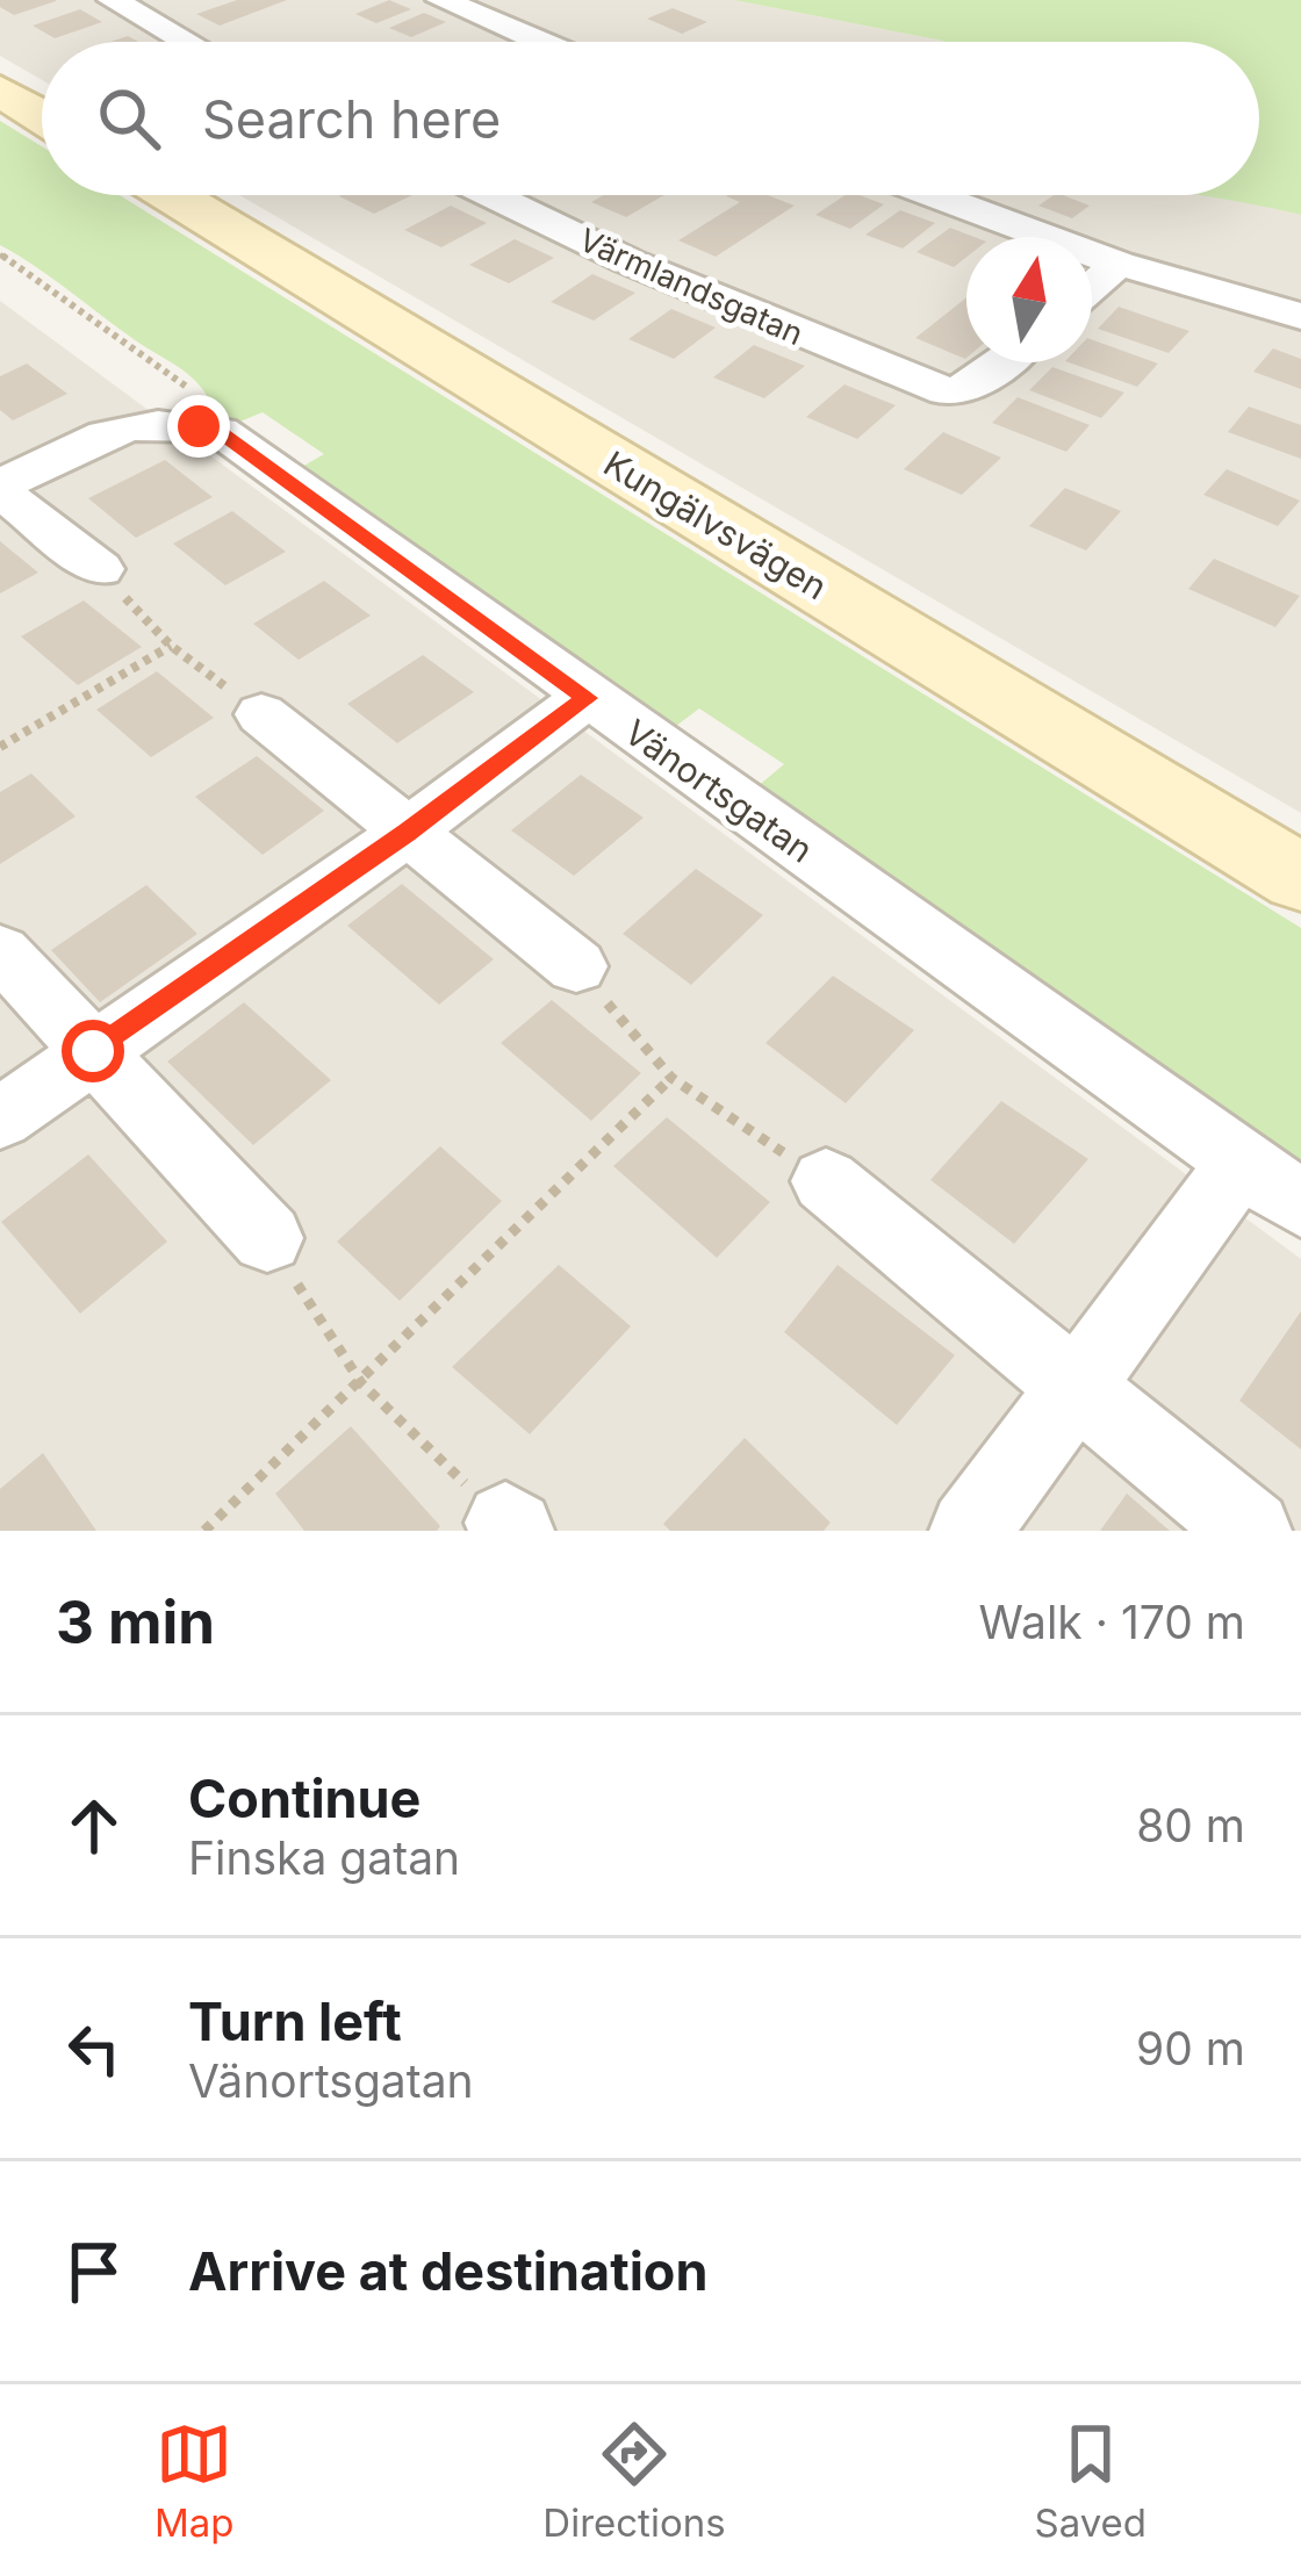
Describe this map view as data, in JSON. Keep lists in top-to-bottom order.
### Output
{
  "streets": {
    "main road": ["Kungälvsvägen"],
    "street": ["Värmlandsgatan", "Vänortsgatan"]
  },
  "north": "top",
  "page": {
    "search": "Search here",
    "heading": ["3 min", "Walk · 170 m"],
    "list": [
      ["Continue", "Finska gatan", "80 m"],
      ["Turn left", "Vänortsgatan", "90 m"],
      "Arrive at destination"
    ],
    "nav": ["Map", "Directions", "Saved"]
  }
}
